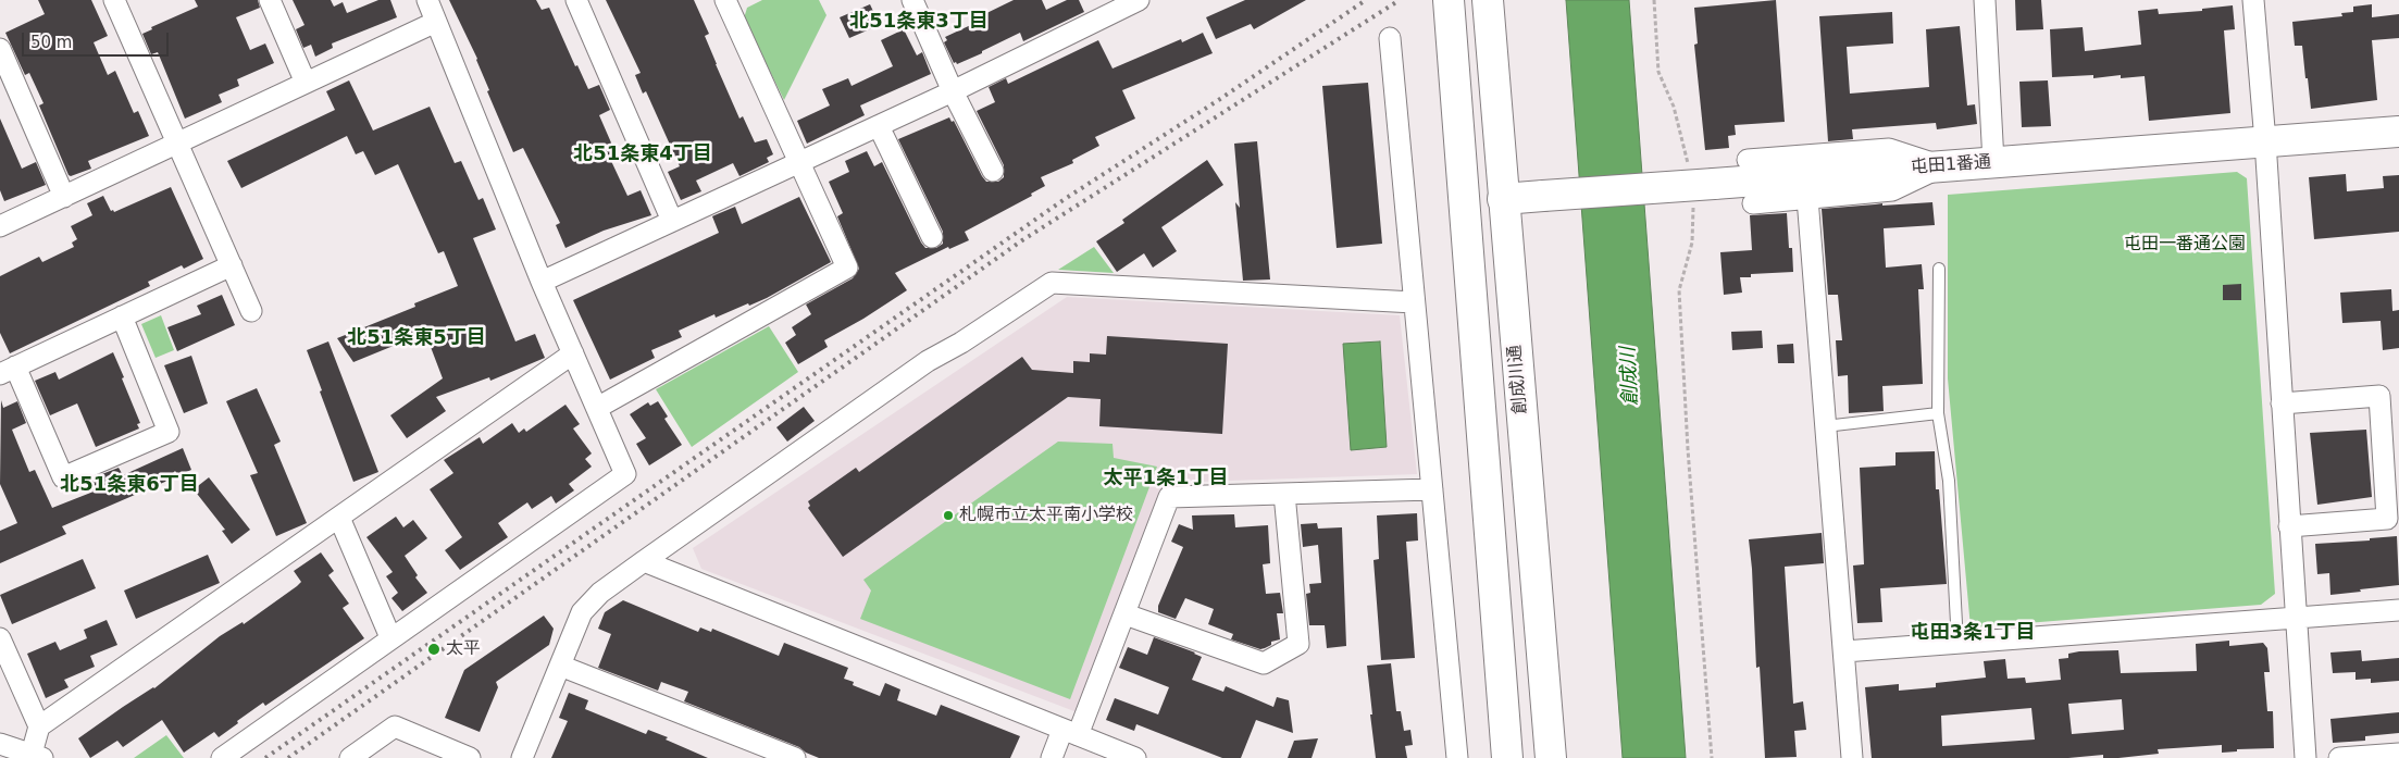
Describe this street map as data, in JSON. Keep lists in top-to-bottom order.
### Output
{
  "streets": {
    "main road": ["屯田1番通", "創成川通"]
  },
  "crossings": [
    ["屯田1番通", "創成川通"]
  ],
  "districts": [
    "北51条東3丁目",
    "北51条東4丁目",
    "北51条東5丁目",
    "太平1条1丁目",
    "北51条東6丁目",
    "屯田3条1丁目"
  ],
  "water": ["創成川"],
  "parks": ["屯田一番通公園"],
  "places": ["札幌市立太平南小学校", "太平"],
  "scale_bar": "50 m"
}
